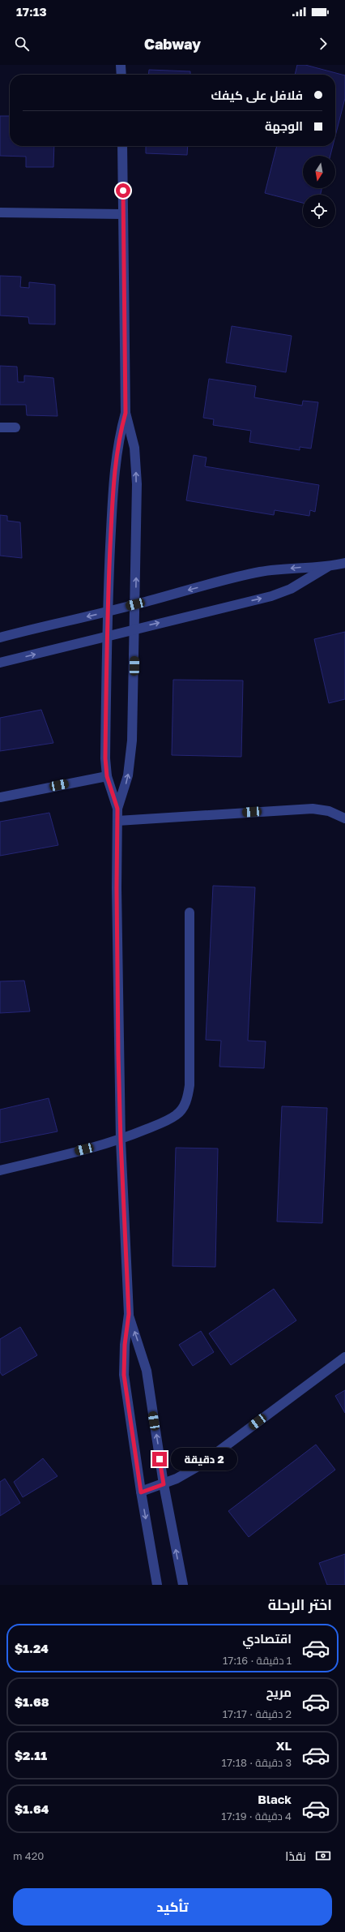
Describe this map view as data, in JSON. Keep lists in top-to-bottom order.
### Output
{
  "north": "bottom",
  "page": {
    "status": "17:13",
    "header": "Cabway",
    "banner": ["فلافل على كيفك", "الوجهة"],
    "bubble": "2 دقيقة",
    "heading": "اختر الرحلة",
    "list": [
      {
        "name": "اقتصادي",
        "note": "1 دقيقة · 17:16",
        "value": "$1.24"
      },
      {
        "name": "مريح",
        "note": "2 دقيقة · 17:17",
        "value": "$1.68"
      },
      {
        "name": "XL",
        "note": "3 دقيقة · 17:18",
        "value": "$2.11"
      },
      {
        "name": "Black",
        "note": "4 دقيقة · 17:19",
        "value": "$1.64"
      }
    ],
    "pay": ["نقدًا", "420 m"],
    "buttons": "تأكيد"
  }
}
